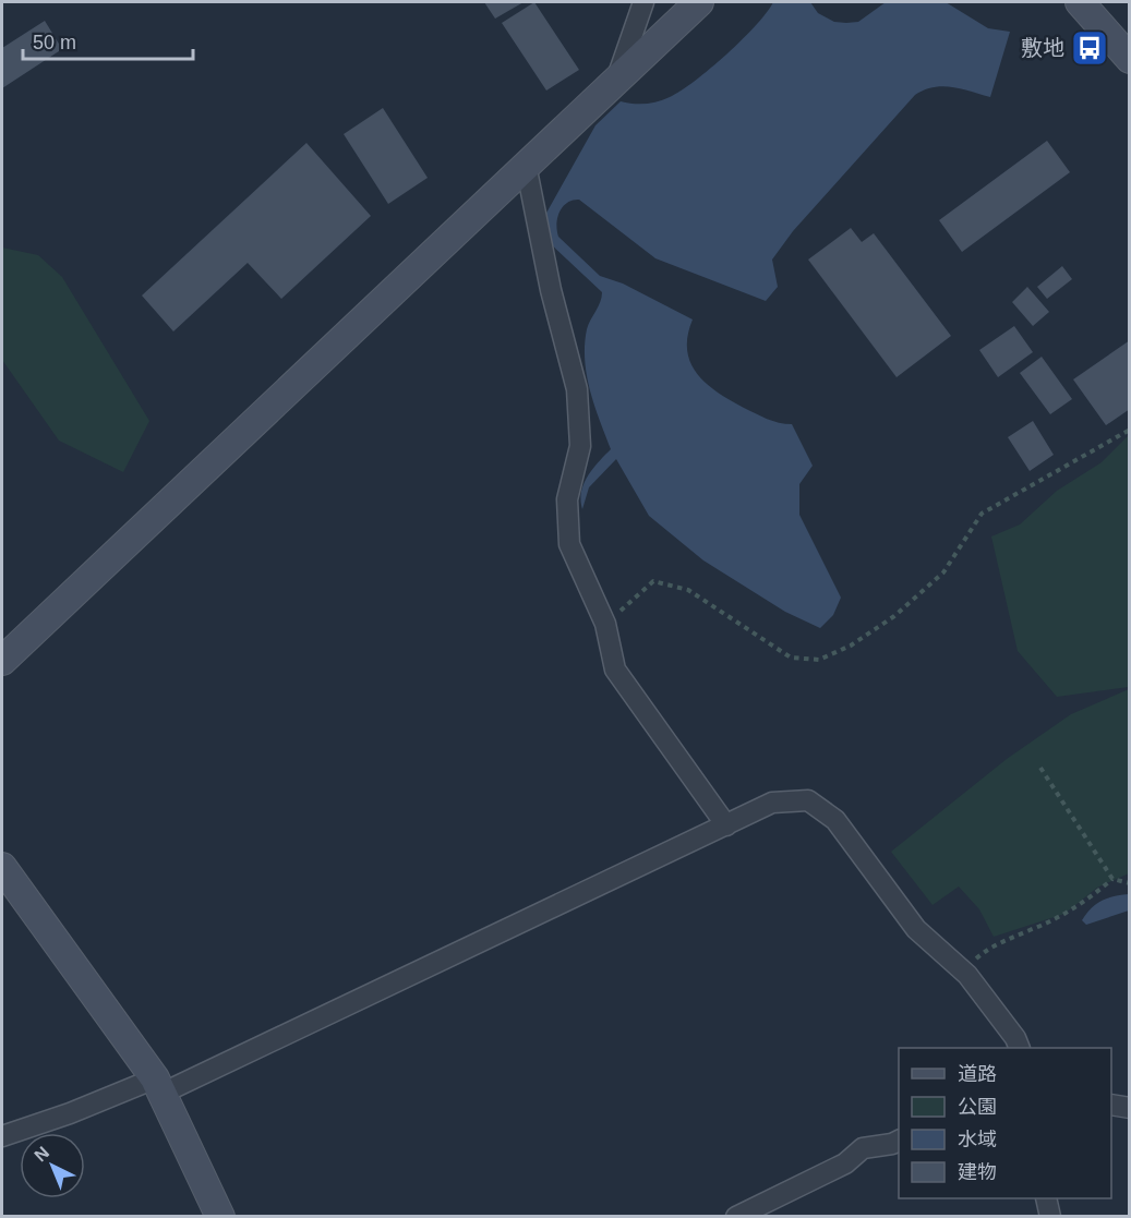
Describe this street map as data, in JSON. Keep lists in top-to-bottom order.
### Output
{
  "places": {
    "bus stop": ["敷地"]
  },
  "legend": [
    "道路",
    "公園",
    "水域",
    "建物"
  ],
  "scale_bar": "50 m",
  "north": "top left"
}
